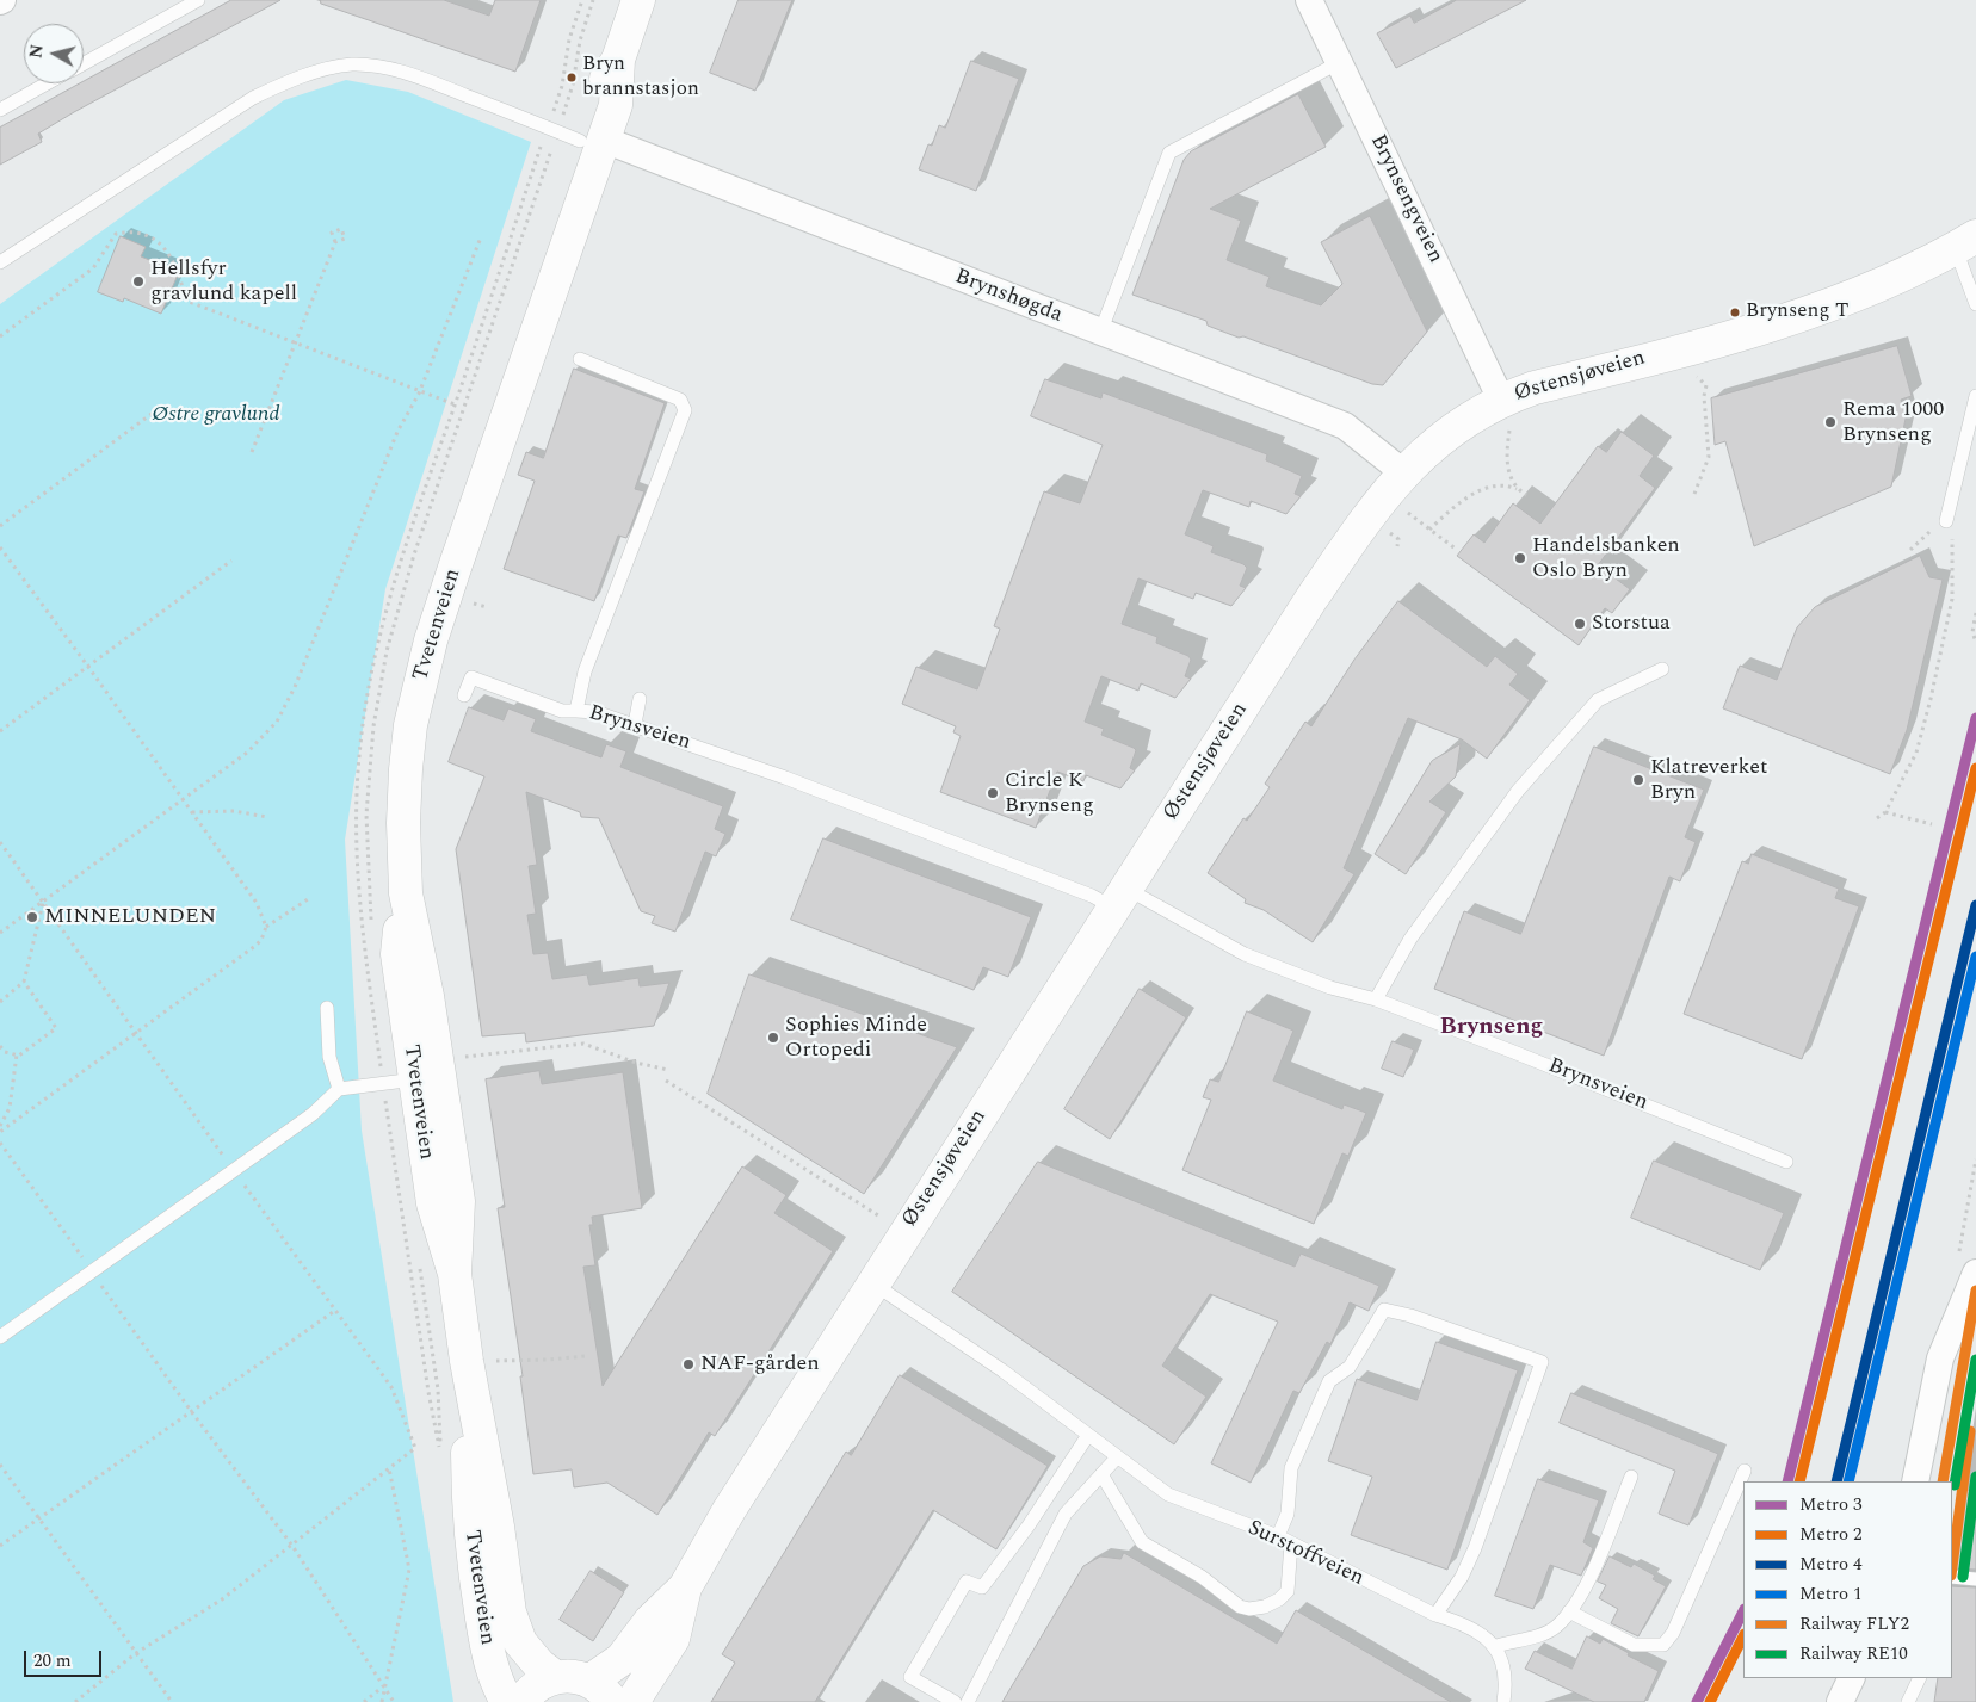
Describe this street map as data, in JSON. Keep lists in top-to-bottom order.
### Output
{
  "streets": {
    "main road": ["Østensjøveien", "Tvetenveien"],
    "street": ["Brynsengveien", "Brynshøgda"],
    "lane": ["Brynsveien", "Surstoffveien"]
  },
  "crossings": [
    ["Brynsengveien", "Østensjøveien"],
    ["Brynshøgda", "Østensjøveien"],
    ["Brynshøgda", "Tvetenveien"],
    ["Østensjøveien", "Tvetenveien"],
    ["Østensjøveien", "Brynsveien"],
    ["Østensjøveien", "Surstoffveien"]
  ],
  "districts": ["Brynseng"],
  "parks": ["Østre gravlund"],
  "places": [
    "Bryn brannstasjon",
    "Hellsfyr gravlund kapell",
    "Brynseng T",
    "Rema 1000 Brynseng",
    "Handelsbanken Oslo Bryn",
    "Storstua",
    "Klatreverket Bryn",
    "Circle K Brynseng",
    "MINNELUNDEN",
    "Sophies Minde Ortopedi",
    "NAF-gården"
  ],
  "lines": [
    "metro line 3",
    "metro line 2",
    "metro line 4",
    "metro line 1",
    "rail line FLY2",
    "rail line RE10"
  ],
  "legend": [
    "Metro 3",
    "Metro 2",
    "Metro 4",
    "Metro 1",
    "Railway FLY2",
    "Railway RE10"
  ],
  "scale_bar": "20 m",
  "north": "left"
}
